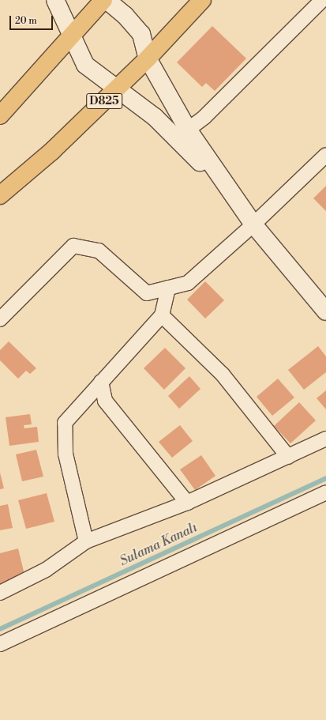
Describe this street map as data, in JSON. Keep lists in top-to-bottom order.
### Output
{
  "streets": {
    "highway": ["D825"]
  },
  "water": ["Sulama Kanalı"],
  "scale_bar": "20 m"
}
